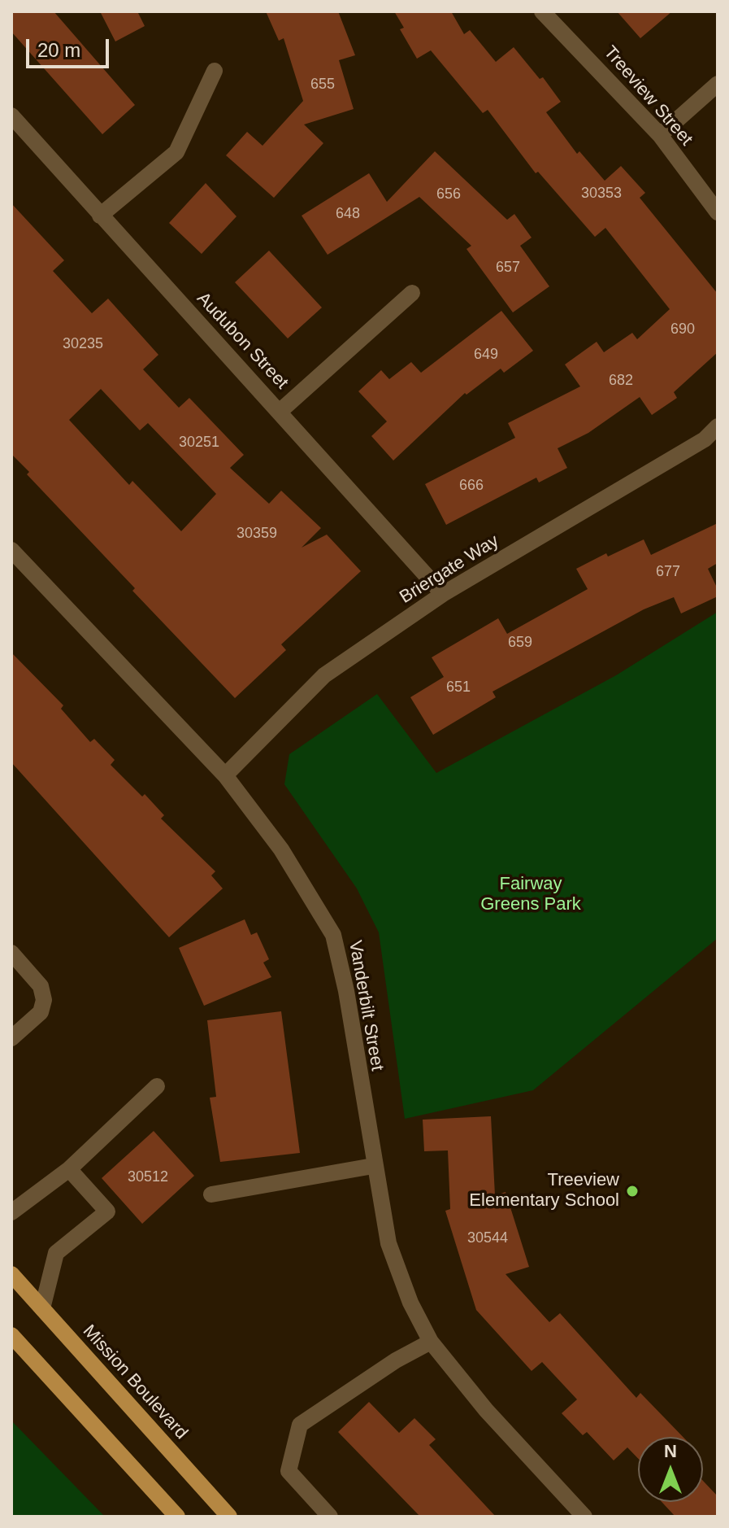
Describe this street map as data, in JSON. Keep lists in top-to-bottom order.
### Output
{
  "streets": {
    "main road": ["Mission Boulevard"],
    "street": [
      "Treeview Street",
      "Audubon Street",
      "Briergate Way",
      "Vanderbilt Street"
    ]
  },
  "crossings": [
    ["Audubon Street", "Briergate Way"],
    ["Briergate Way", "Vanderbilt Street"]
  ],
  "parks": ["Fairway Greens Park"],
  "places": ["Treeview Elementary School"],
  "house_numbers": [
    "655",
    "30353",
    "656",
    "648",
    "657",
    "690",
    "30235",
    "649",
    "682",
    "30251",
    "666",
    "30359",
    "677",
    "659",
    "651",
    "30512",
    "30544"
  ],
  "scale_bar": "20 m",
  "north": "top"
}
